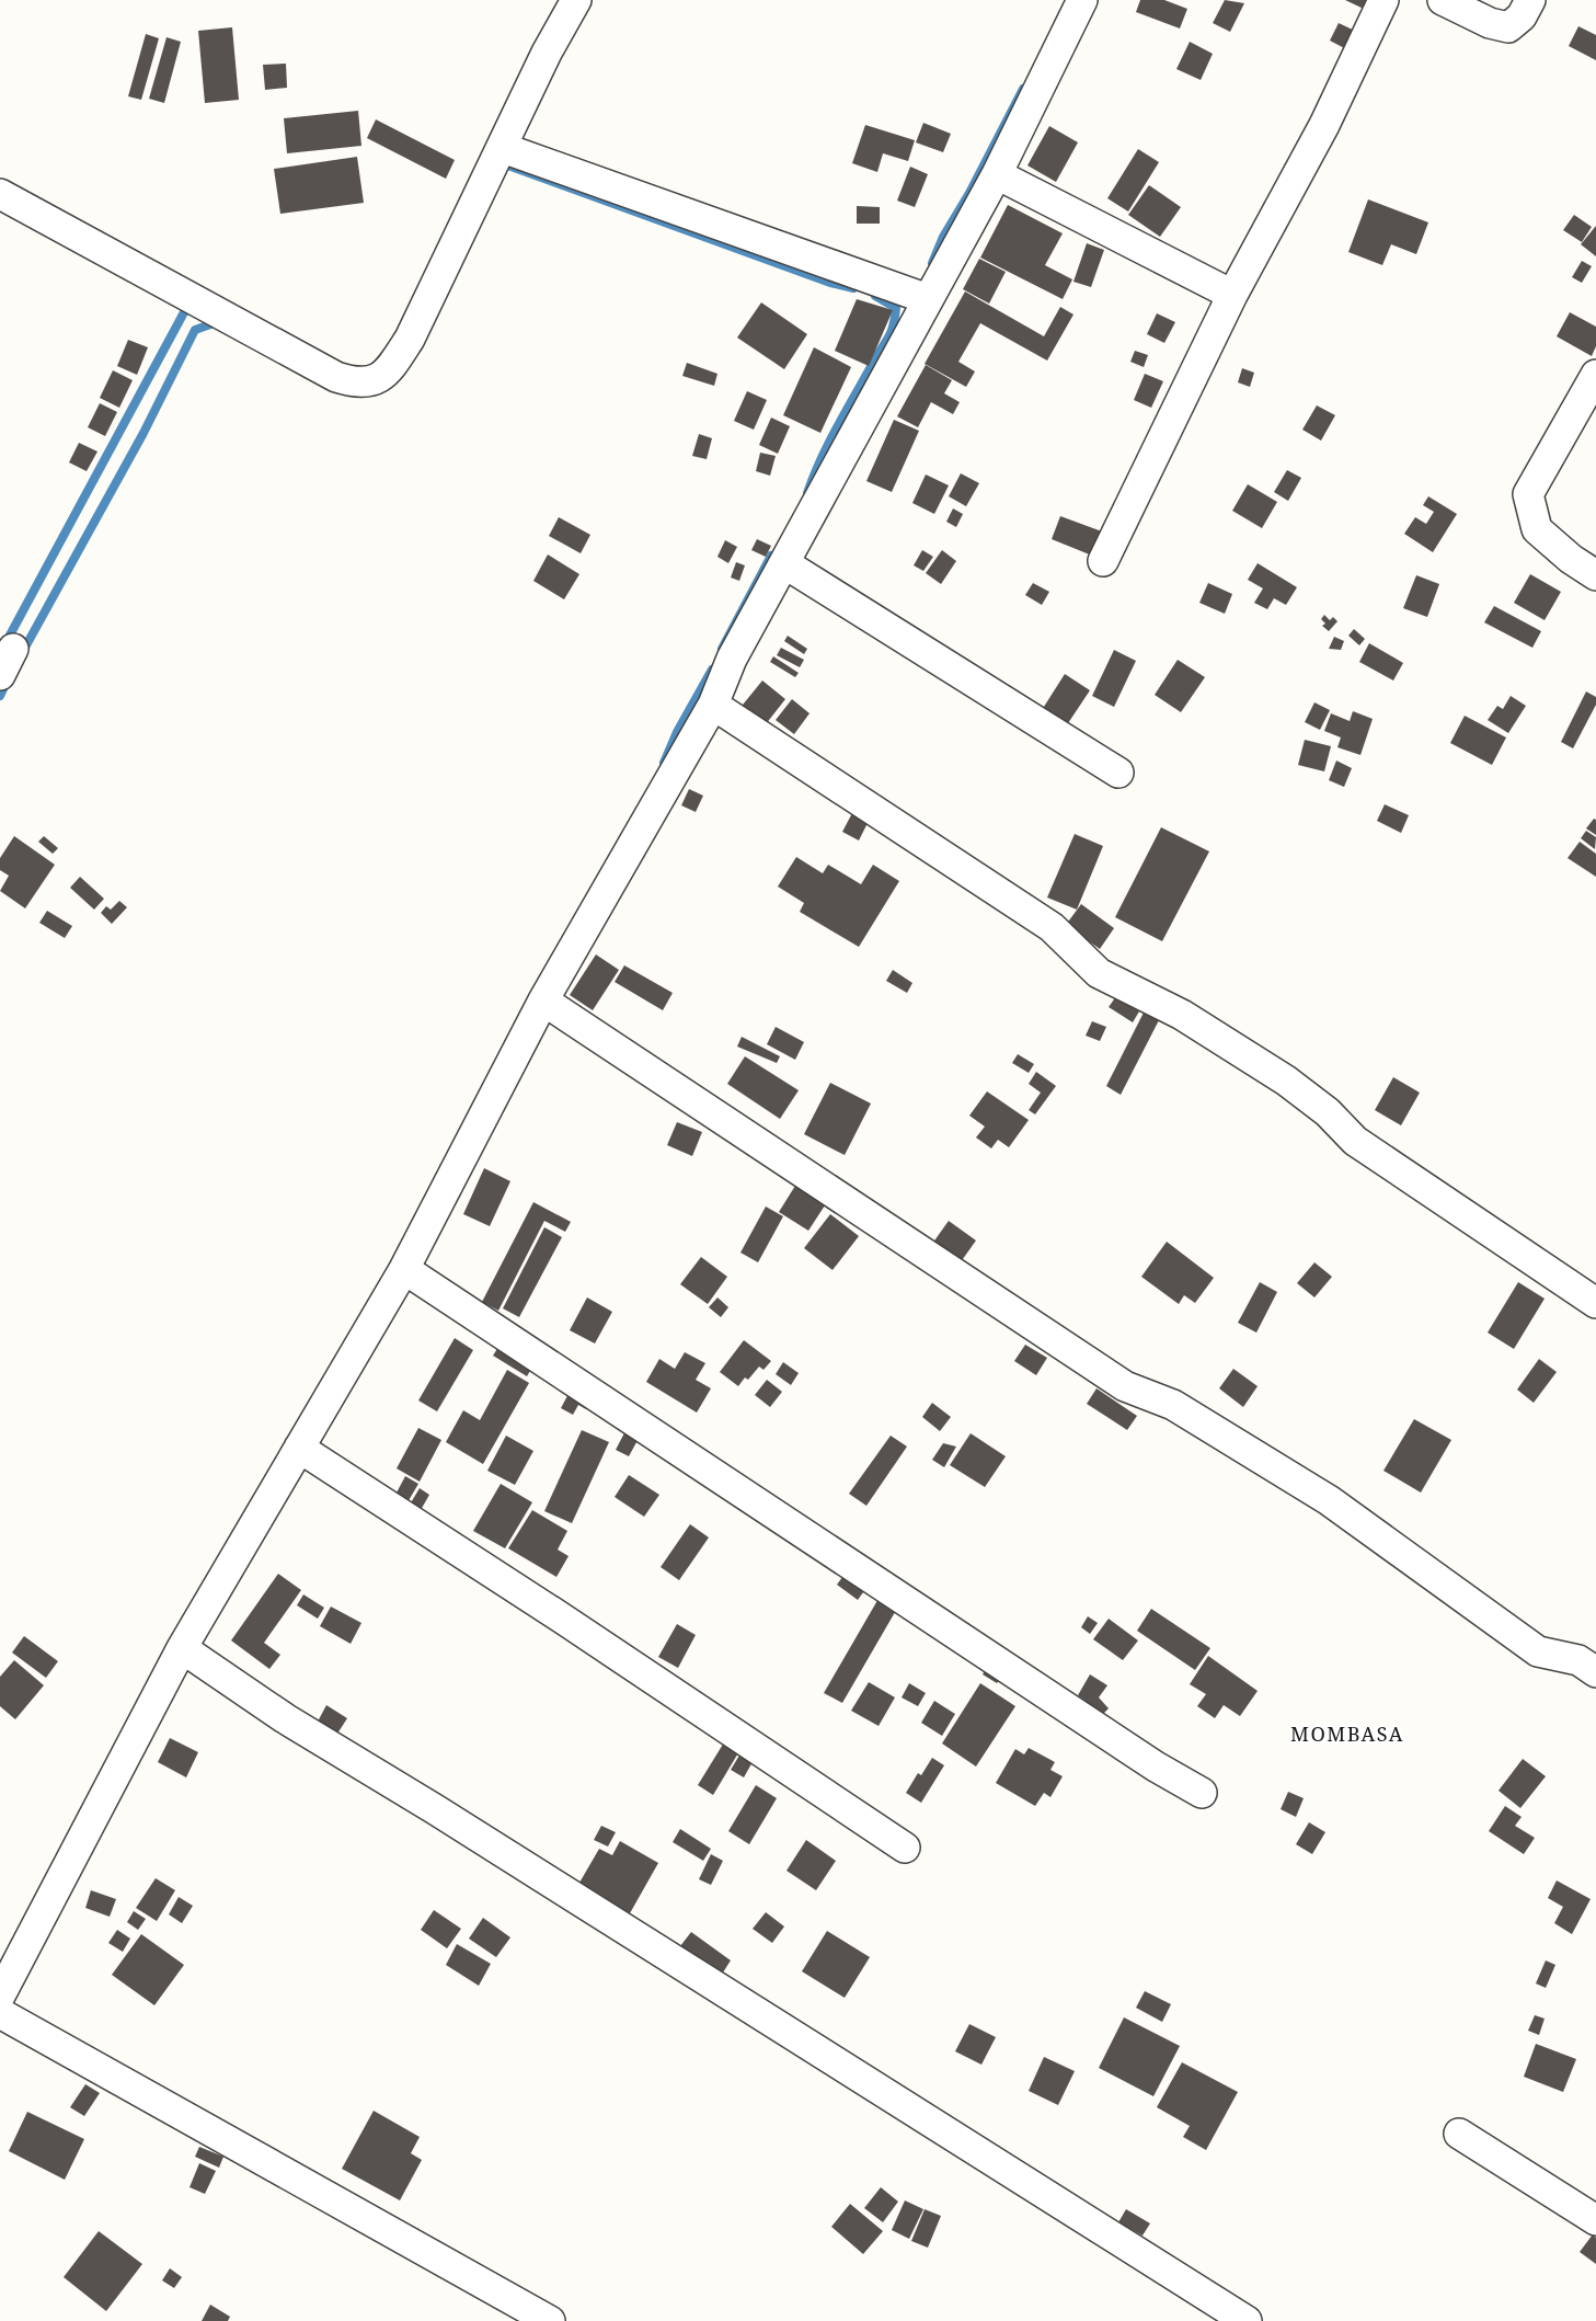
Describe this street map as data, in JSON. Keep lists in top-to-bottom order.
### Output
{
  "districts": ["MOMBASA"]
}
